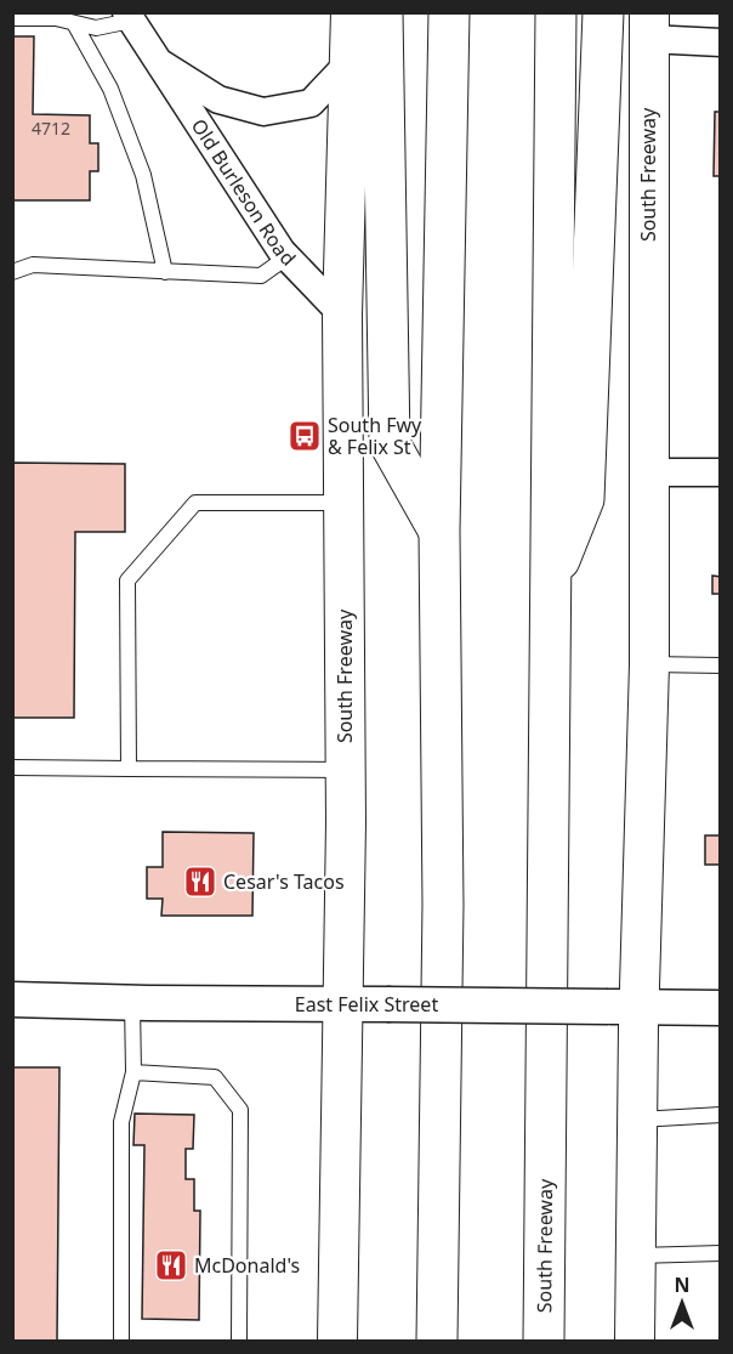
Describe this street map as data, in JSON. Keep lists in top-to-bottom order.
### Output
{
  "streets": {
    "highway": ["South Freeway"],
    "street": ["Old Burleson Road", "East Felix Street"]
  },
  "crossings": [
    ["South Freeway", "Old Burleson Road"],
    ["South Freeway", "East Felix Street"]
  ],
  "places": {
    "bus stop": ["South Fwy & Felix St"],
    "restaurant": ["Cesar's Tacos", "McDonald's"]
  },
  "house_numbers": ["4712"],
  "north": "top"
}
